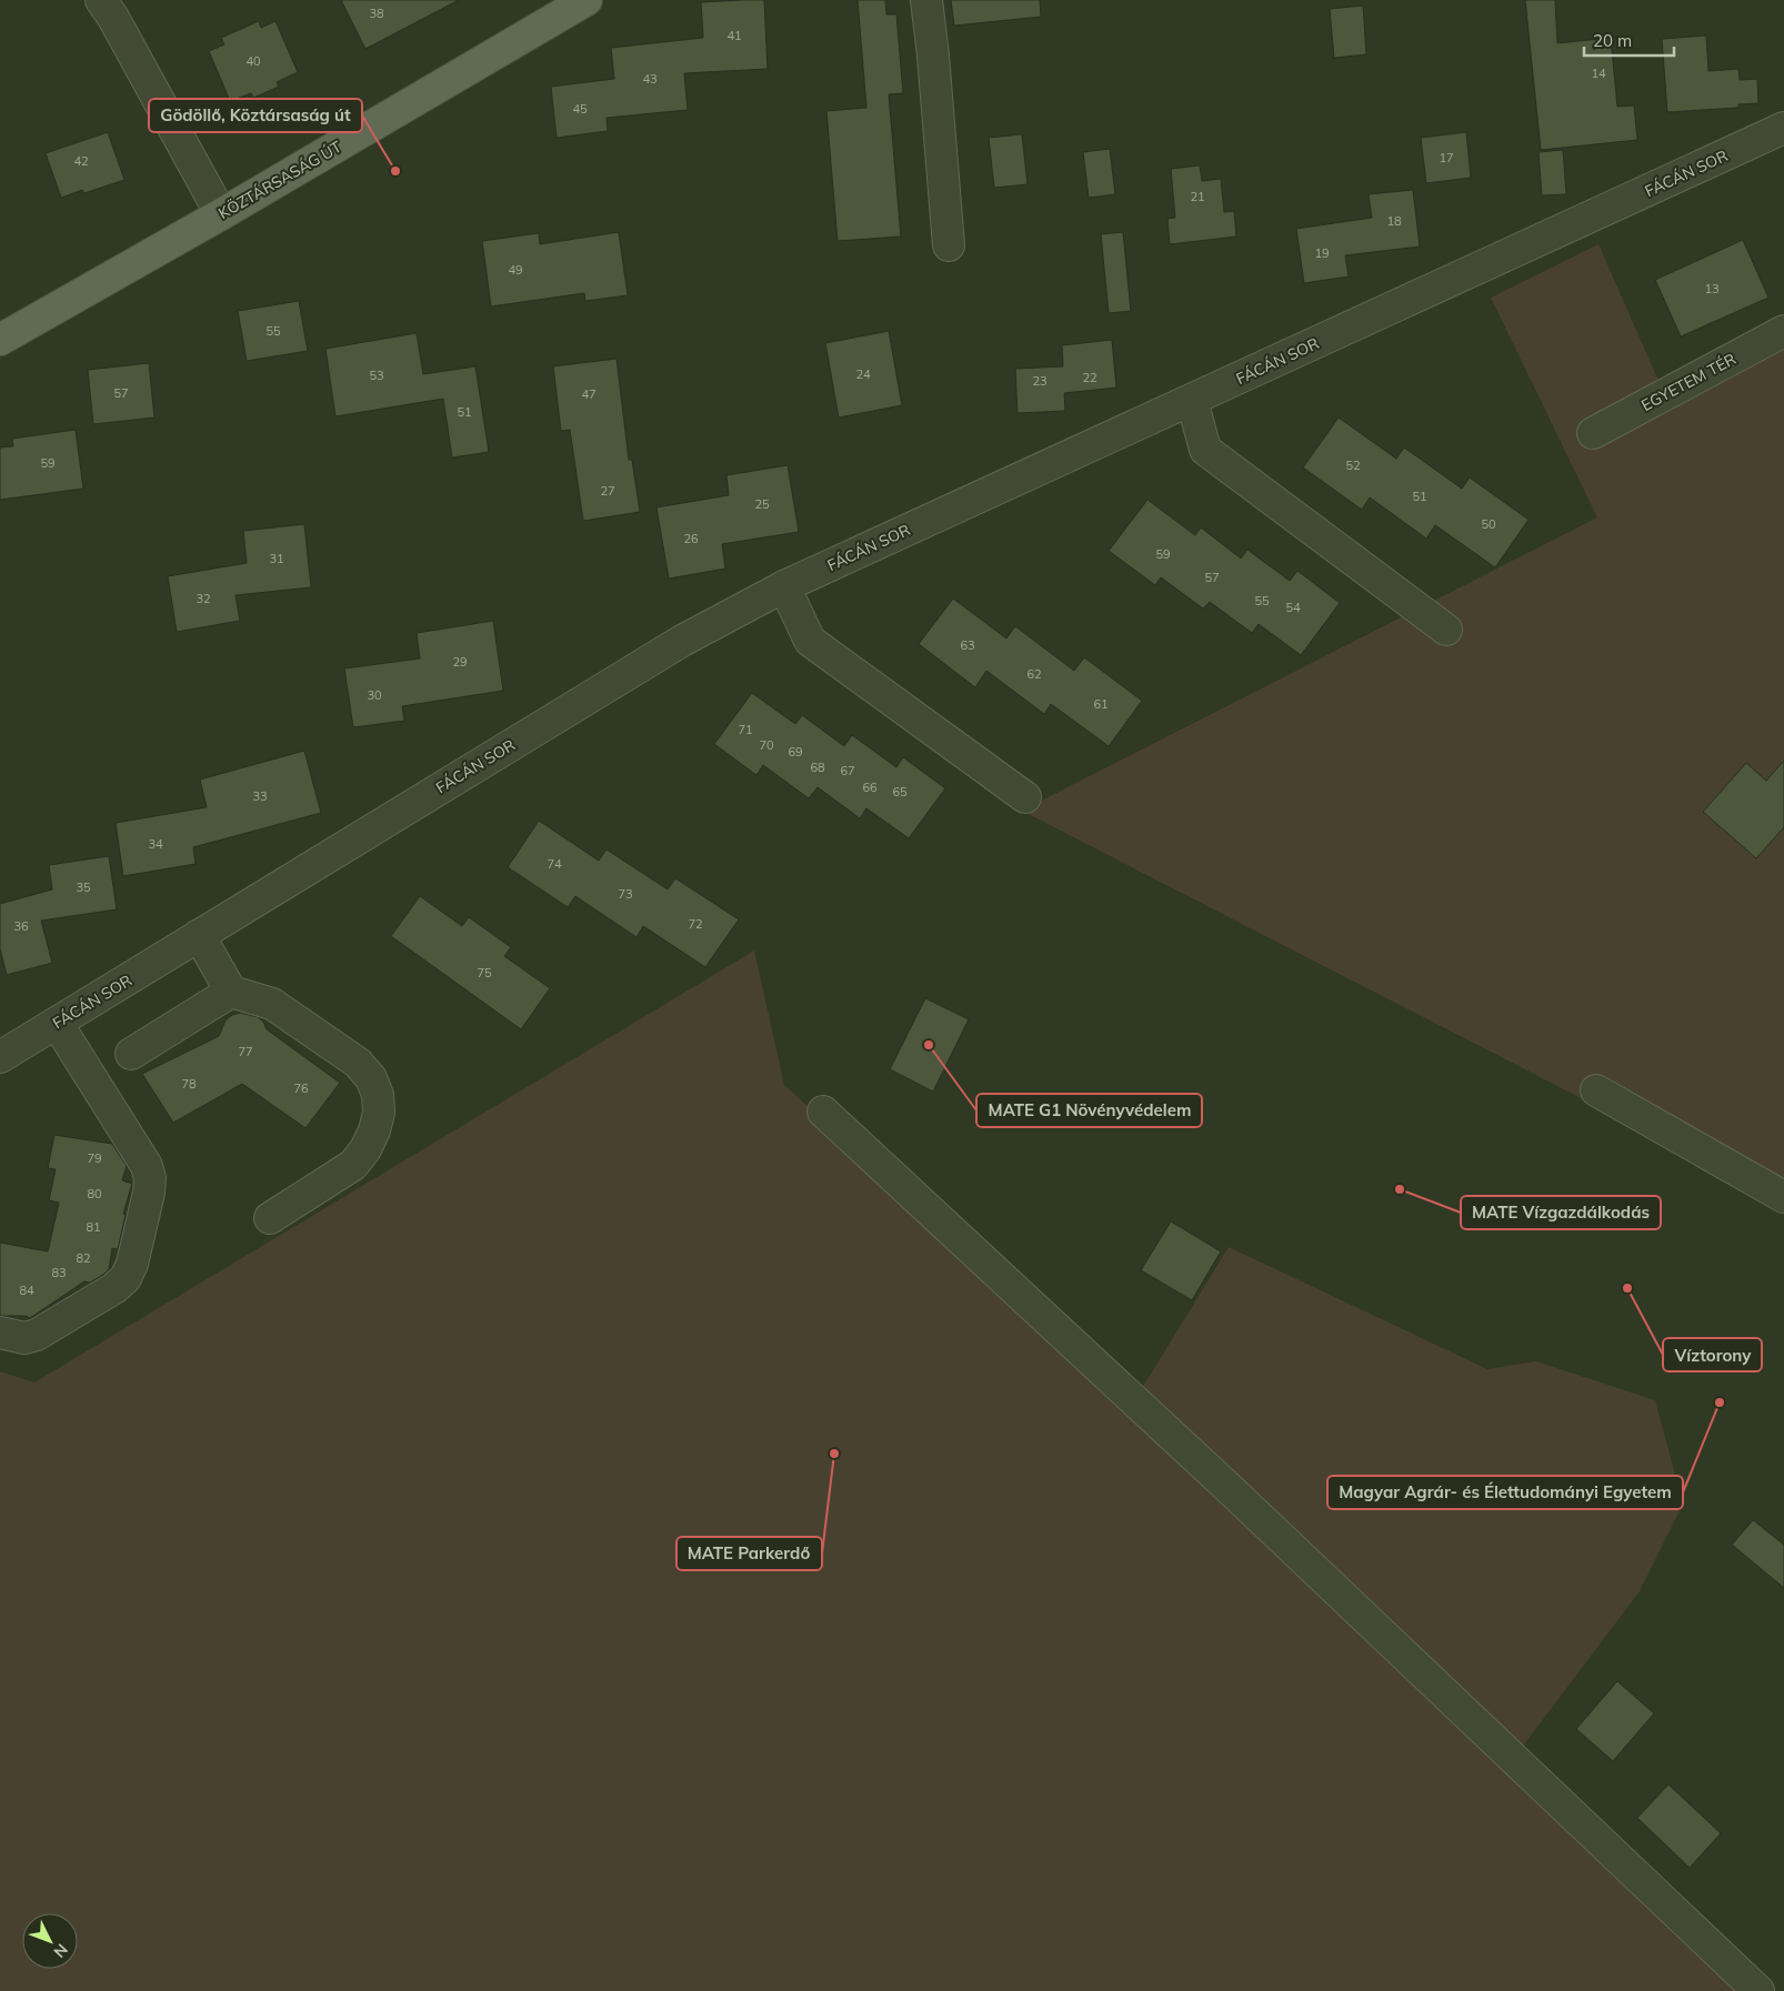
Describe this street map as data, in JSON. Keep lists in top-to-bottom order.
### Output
{
  "streets": {
    "main road": ["KÖZTÁRSASÁG ÚT"],
    "street": ["FÁCÁN SOR", "EGYETEM TÉR"]
  },
  "places": [
    "Gödöllő, Köztársaság út",
    "MATE G1 Növényvédelem",
    "MATE Vízgazdálkodás",
    "Víztorony",
    "Magyar Agrár- és Élettudományi Egyetem",
    "MATE Parkerdő"
  ],
  "house_numbers": [
    "38",
    "41",
    "40",
    "14",
    "43",
    "45",
    "17",
    "42",
    "21",
    "18",
    "19",
    "49",
    "13",
    "55",
    "24",
    "53",
    "22",
    "23",
    "57",
    "47",
    "51",
    "59",
    "52",
    "27",
    "51",
    "25",
    "50",
    "26",
    "59",
    "31",
    "57",
    "32",
    "55",
    "54",
    "63",
    "29",
    "62",
    "30",
    "61",
    "71",
    "70",
    "69",
    "68",
    "67",
    "66",
    "65",
    "33",
    "34",
    "74",
    "35",
    "73",
    "72",
    "36",
    "75",
    "77",
    "78",
    "76",
    "79",
    "80",
    "81",
    "82",
    "83",
    "84"
  ],
  "scale_bar": "20 m",
  "north": "bottom right"
}
